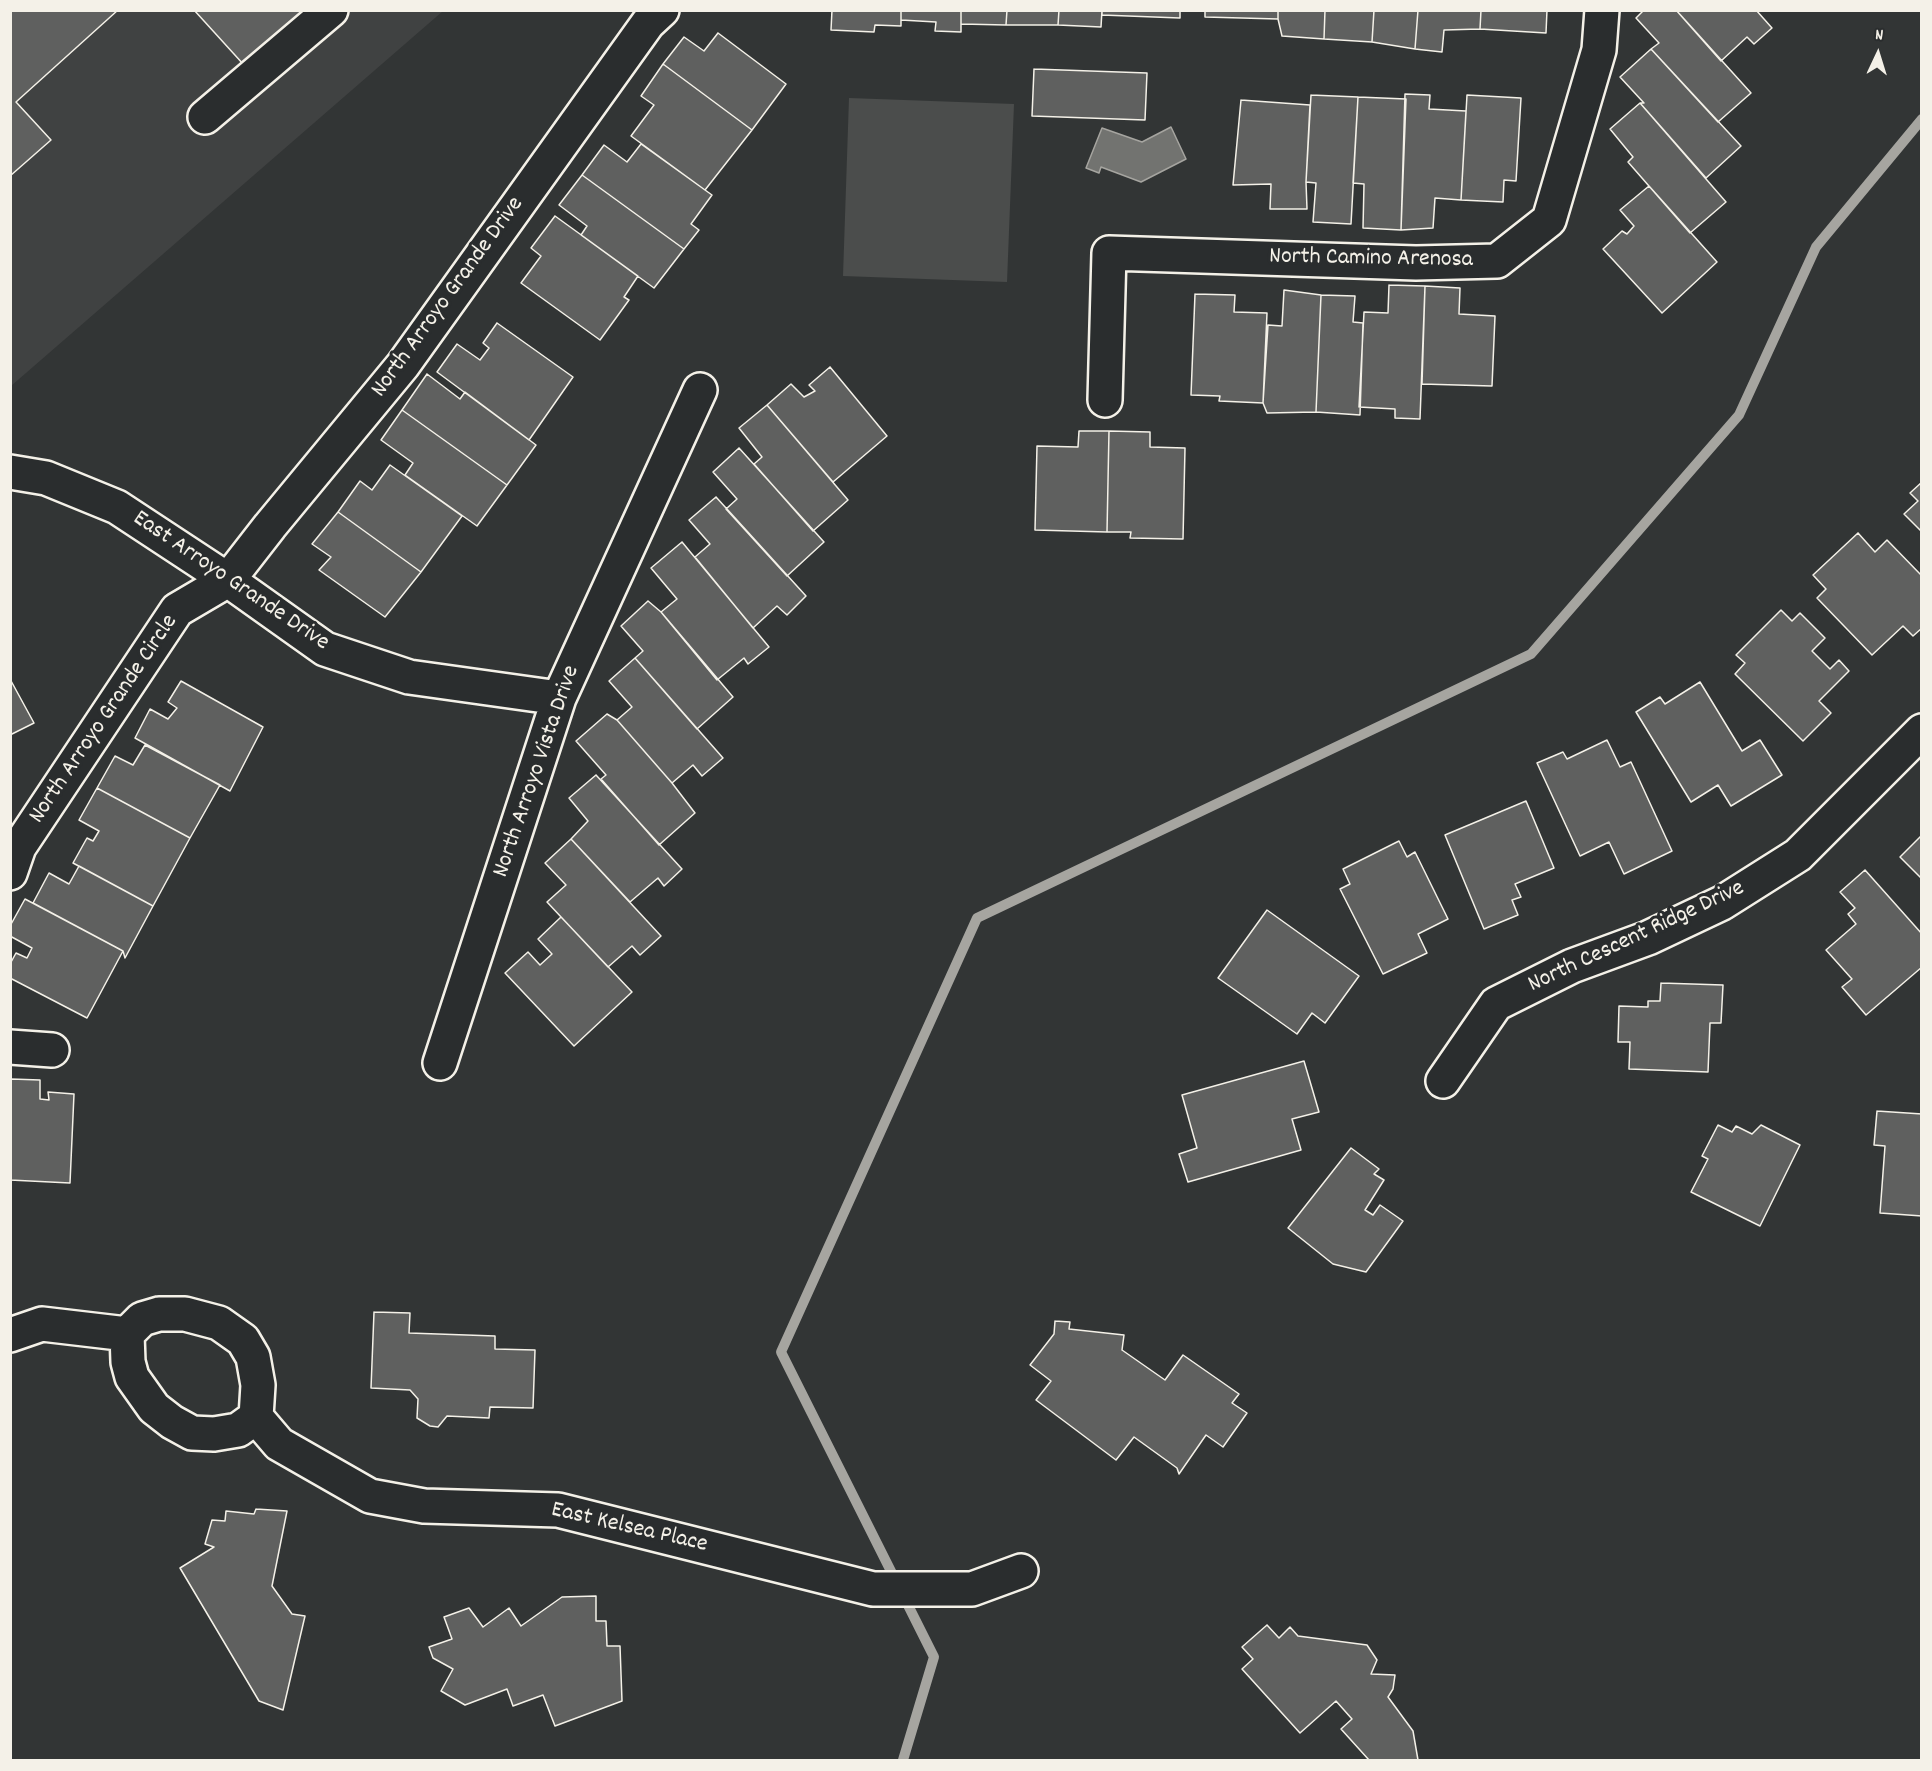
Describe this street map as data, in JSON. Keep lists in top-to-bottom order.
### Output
{
  "streets": {
    "street": [
      "North Camino Arenosa",
      "North Arroyo Grande Drive",
      "East Arroyo Grande Drive",
      "North Arroyo Grande Circle",
      "North Arroyo Vista Drive",
      "North Cescent Ridge Drive",
      "East Kelsea Place"
    ]
  },
  "crossings": [
    ["North Arroyo Grande Drive", "East Arroyo Grande Drive"],
    ["North Arroyo Grande Drive", "North Arroyo Grande Circle"],
    ["East Arroyo Grande Drive", "North Arroyo Grande Circle"],
    ["East Arroyo Grande Drive", "North Arroyo Vista Drive"]
  ],
  "north": "top"
}
